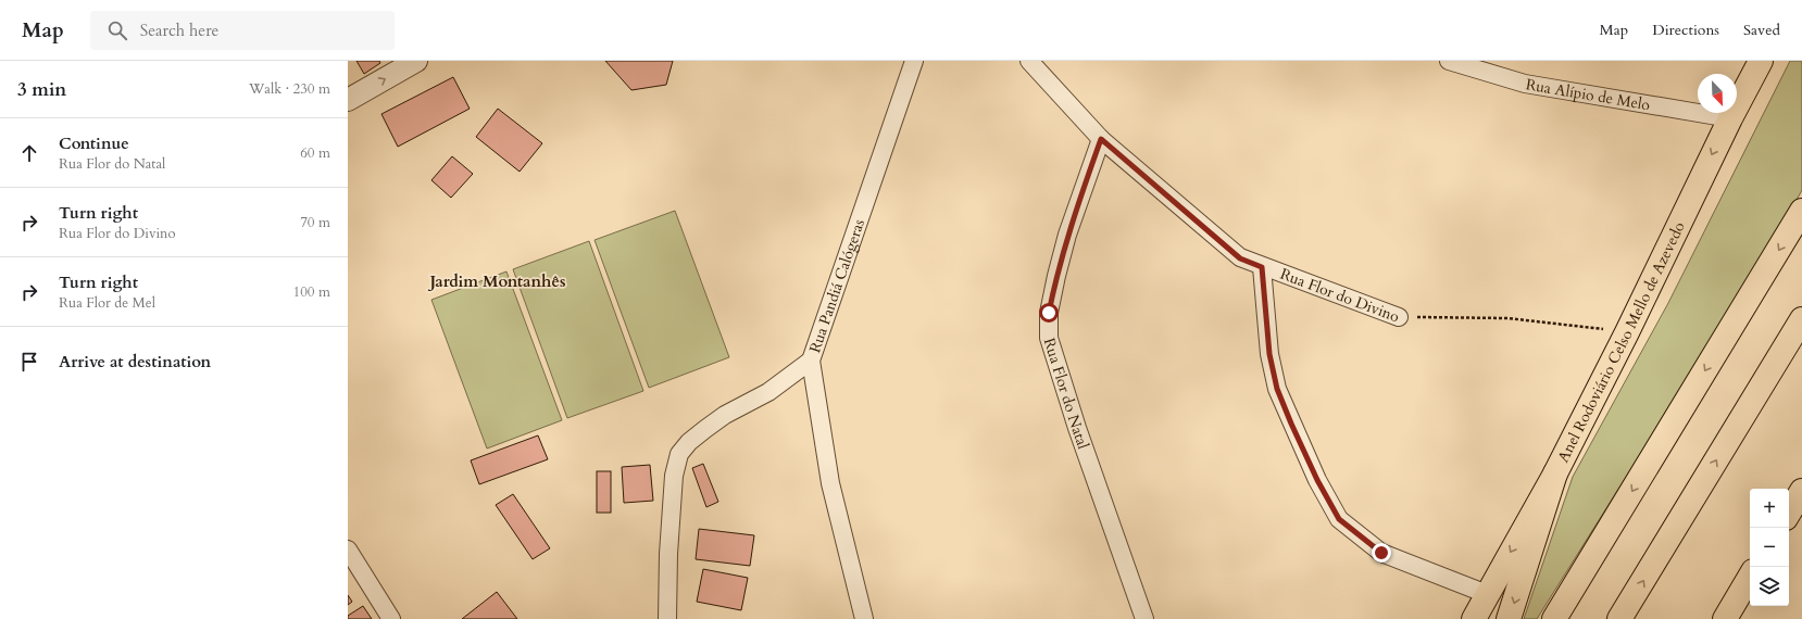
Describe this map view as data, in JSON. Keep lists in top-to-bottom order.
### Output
{
  "streets": {
    "main road": ["Anel Rodoviário Celso Mello de Azevedo"],
    "street": [
      "Rua Alípio de Melo",
      "Rua Pandiá Calógeras",
      "Rua Flor do Divino",
      "Rua Flor do Natal"
    ]
  },
  "crossings": [
    ["Rua Alípio de Melo", "Anel Rodoviário Celso Mello de Azevedo"],
    ["Rua Flor do Divino", "Anel Rodoviário Celso Mello de Azevedo"],
    ["Rua Flor do Divino", "Rua Flor do Natal"]
  ],
  "districts": ["Jardim Montanhês"],
  "north": "bottom right",
  "page": {
    "header": "Map",
    "search": "Search here",
    "nav": ["Map", "Directions", "Saved"],
    "heading": ["3 min", "Walk · 230 m"],
    "list": [
      ["Continue", "Rua Flor do Natal", "60 m"],
      ["Turn right", "Rua Flor do Divino", "70 m"],
      ["Turn right", "Rua Flor de Mel", "100 m"],
      "Arrive at destination"
    ],
    "map_buttons": ["+", "−"]
  }
}
